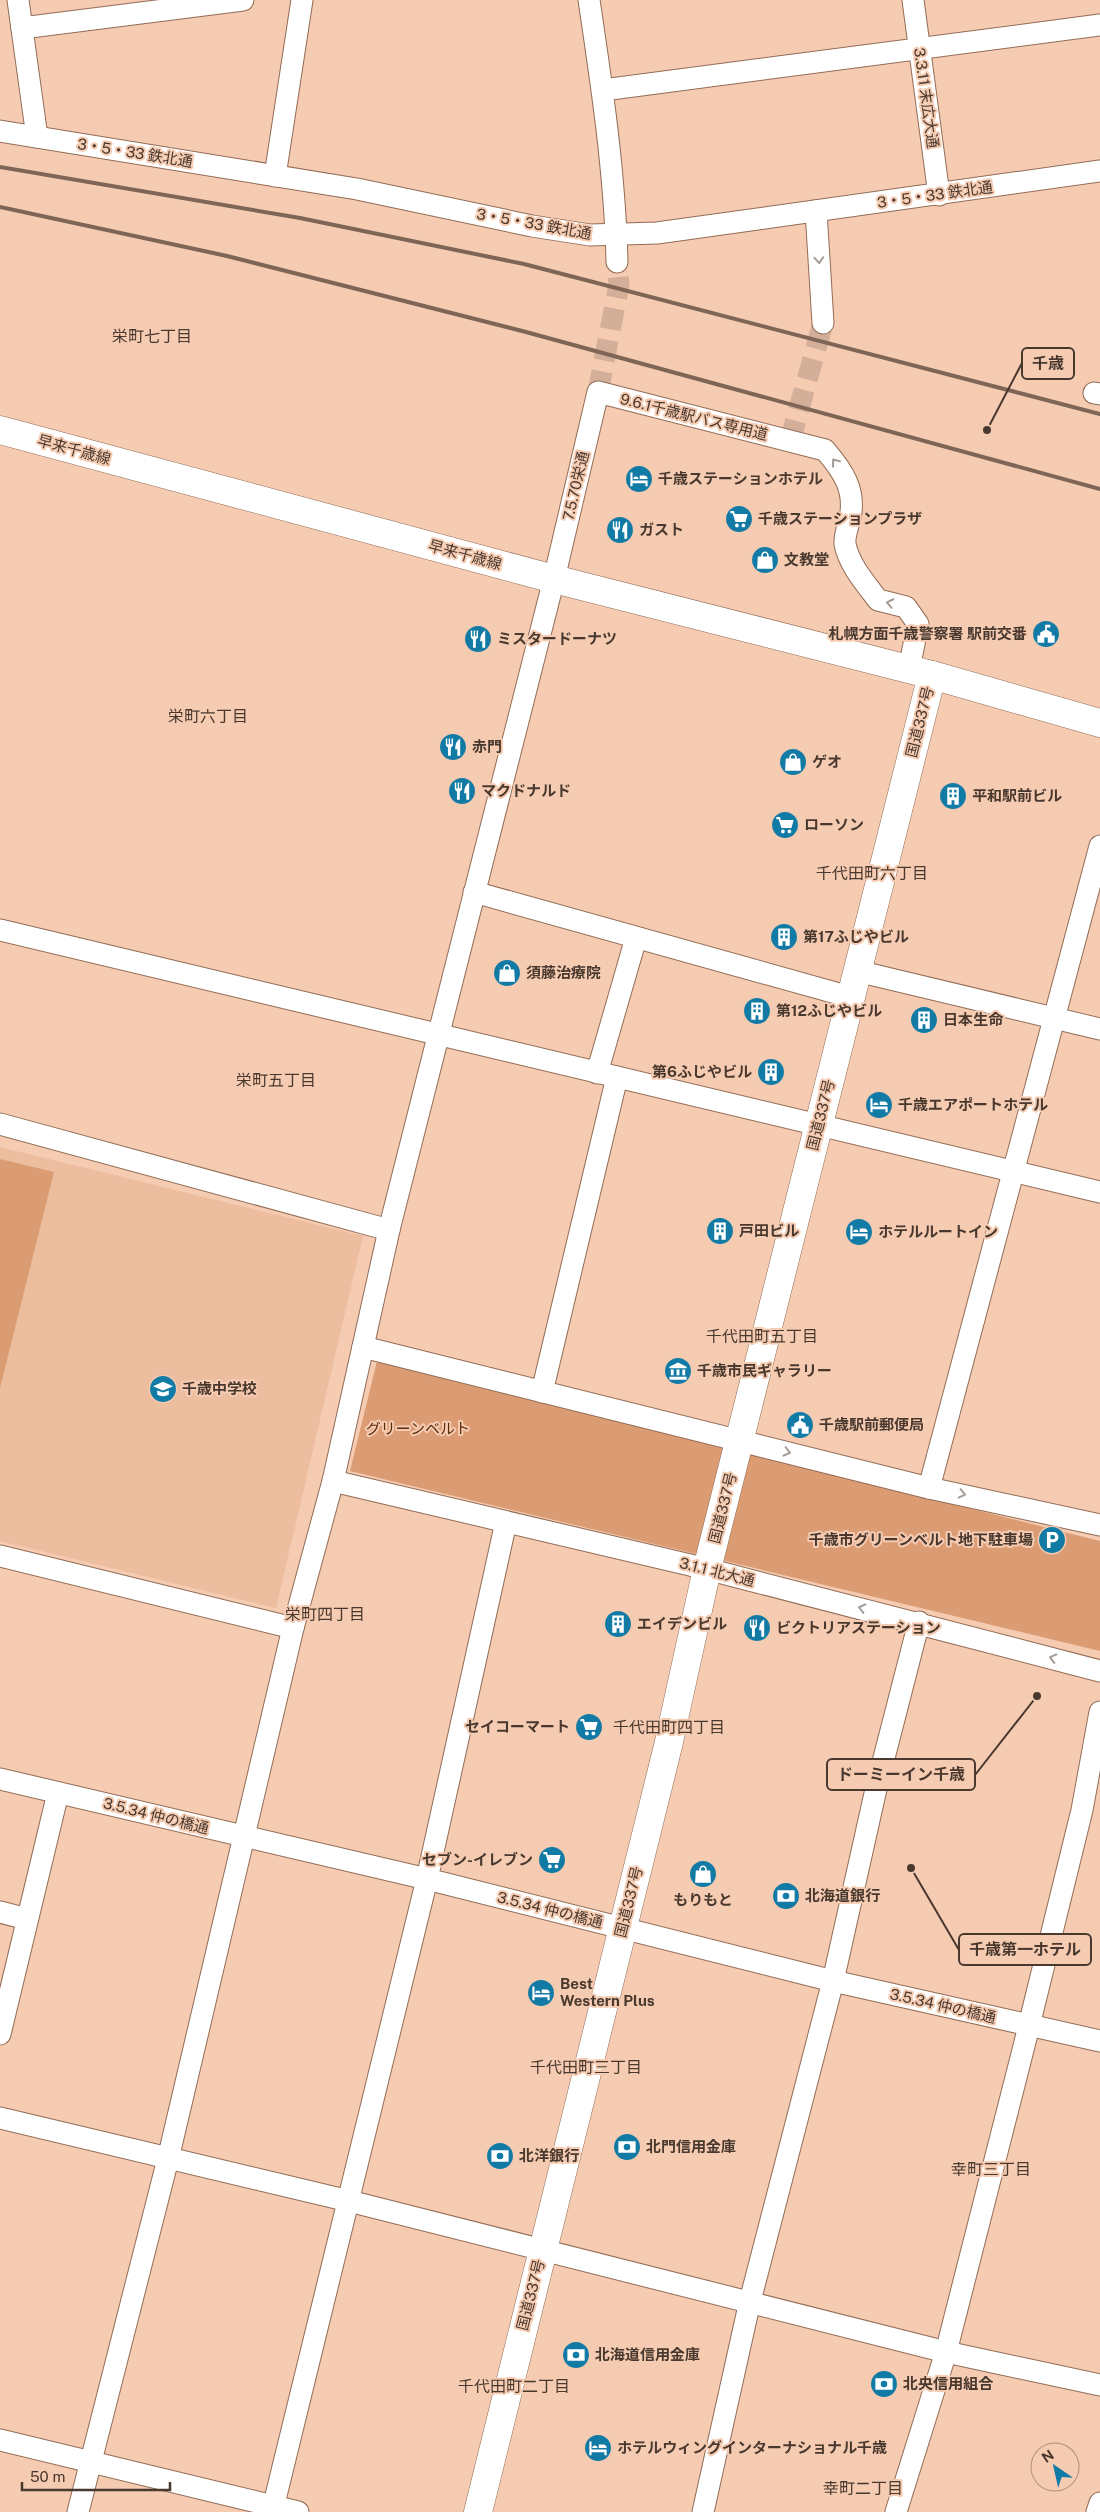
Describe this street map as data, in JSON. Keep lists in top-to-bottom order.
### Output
{
  "streets": {
    "main road": ["早来千歳線", "国道337号"],
    "street": [
      "3.3.11 末広大通",
      "3・5・33 鉄北通",
      "9.6.1千歳駅バス専用道",
      "7.5.70栄通",
      "3.1.1 北大通",
      "3.5.34 仲の橋通"
    ]
  },
  "crossings": [
    ["3.3.11 末広大通", "3・5・33 鉄北通"],
    ["9.6.1千歳駅バス専用道", "早来千歳線"],
    ["9.6.1千歳駅バス専用道", "7.5.70栄通"],
    ["9.6.1千歳駅バス専用道", "国道337号"],
    ["早来千歳線", "7.5.70栄通"],
    ["早来千歳線", "国道337号"],
    ["7.5.70栄通", "3.1.1 北大通"],
    ["7.5.70栄通", "3.5.34 仲の橋通"],
    ["国道337号", "3.1.1 北大通"],
    ["国道337号", "3.5.34 仲の橋通"]
  ],
  "one_way": ["9.6.1千歳駅バス専用道"],
  "districts": [
    "栄町七丁目",
    "栄町六丁目",
    "千代田町六丁目",
    "栄町五丁目",
    "千代田町五丁目",
    "栄町四丁目",
    "千代田町四丁目",
    "千代田町三丁目",
    "幸町三丁目",
    "千代田町二丁目",
    "幸町二丁目"
  ],
  "parks": ["グリーンベルト"],
  "places": {
    "other": ["千歳", "ドーミーイン千歳", "千歳第一ホテル"],
    "hotel": [
      "千歳ステーションホテル",
      "千歳エアポートホテル",
      "ホテルルートイン",
      "Best Western Plus",
      "ホテルウィングインターナショナル千歳"
    ],
    "supermarket": [
      "千歳ステーションプラザ",
      "ローソン",
      "セイコーマート",
      "セブン-イレブン"
    ],
    "restaurant": [
      "ガスト",
      "ミスタードーナツ",
      "赤門",
      "マクドナルド",
      "ビクトリアステーション"
    ],
    "shop": [
      "文教堂",
      "ゲオ",
      "須藤治療院",
      "もりもと"
    ],
    "public building": ["札幌方面千歳警察署 駅前交番", "千歳駅前郵便局"],
    "building": [
      "平和駅前ビル",
      "第17ふじやビル",
      "第12ふじやビル",
      "日本生命",
      "第6ふじやビル",
      "戸田ビル",
      "エイデンビル"
    ],
    "museum": ["千歳市民ギャラリー"],
    "school or university": ["千歳中学校"],
    "parking": ["千歳市グリーンベルト地下駐車場"],
    "bank": [
      "北海道銀行",
      "北門信用金庫",
      "北洋銀行",
      "北海道信用金庫",
      "北央信用組合"
    ]
  },
  "scale_bar": "50 m",
  "north": "top left"
}
